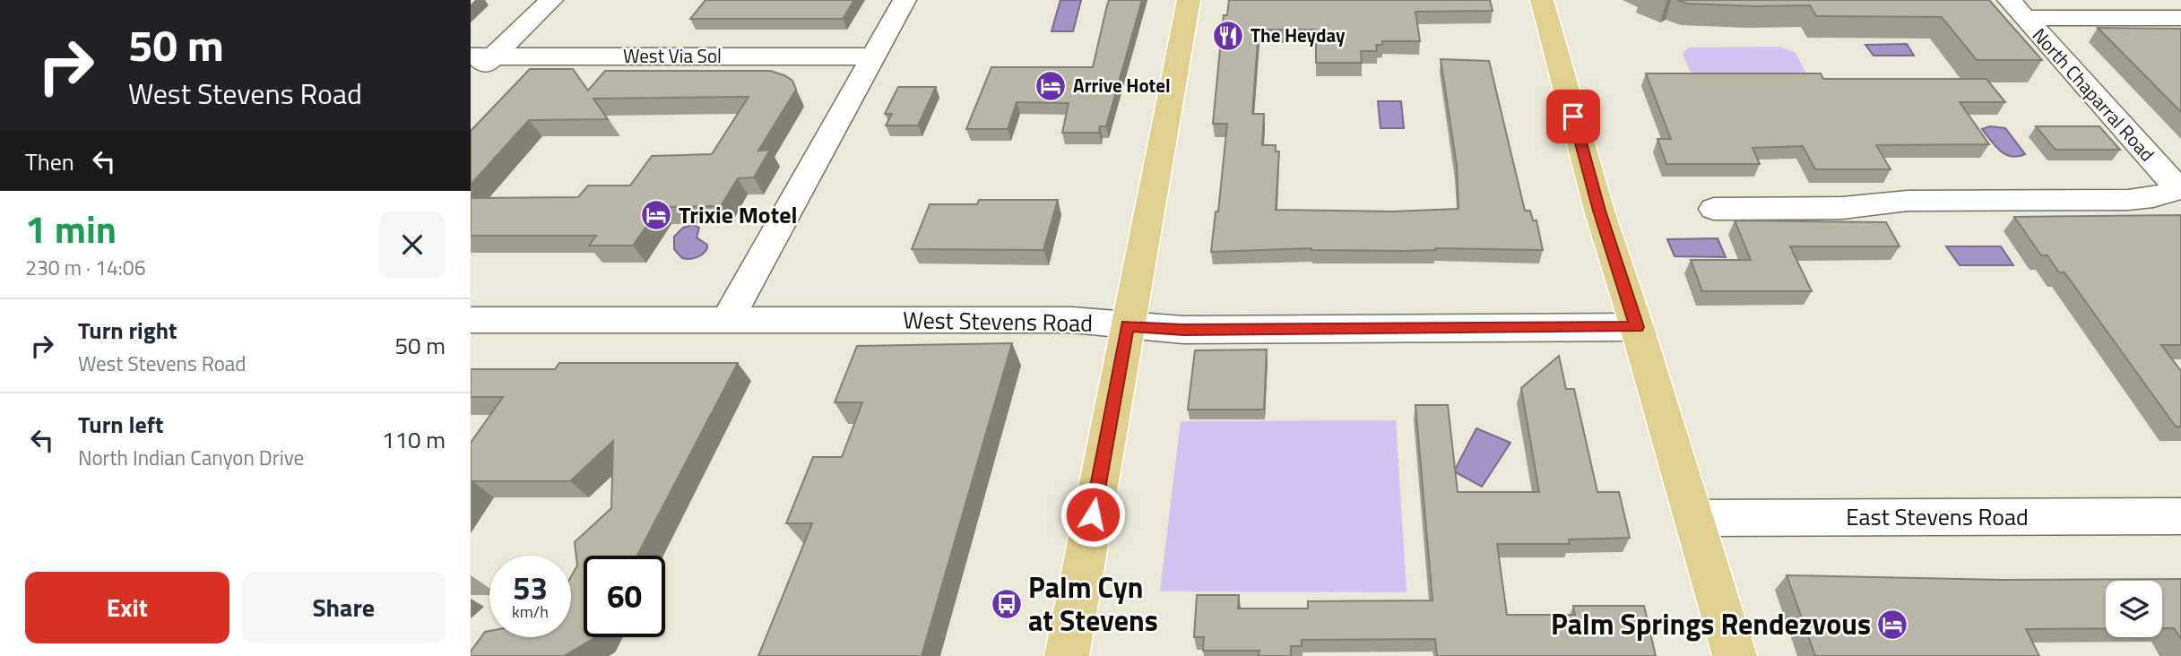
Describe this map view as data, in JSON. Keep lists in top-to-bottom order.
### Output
{
  "streets": {
    "street": [
      "West Via Sol",
      "North Chaparral Road",
      "West Stevens Road",
      "East Stevens Road"
    ]
  },
  "places": {
    "restaurant": ["The Heyday"],
    "hotel": ["Arrive Hotel", "Trixie Motel", "Palm Springs Rendezvous"],
    "bus stop": ["Palm Cyn at Stevens"]
  },
  "page": {
    "turn": ["50 m", "West Stevens Road"],
    "then": "Then",
    "heading": ["1 min", "230 m · 14:06"],
    "list": [
      {
        "name": "Turn right",
        "note": "West Stevens Road",
        "value": "50 m"
      },
      {
        "name": "Turn left",
        "note": "North Indian Canyon Drive",
        "value": "110 m"
      }
    ],
    "speed": "53 km/h",
    "limit": "60",
    "buttons": ["Exit", "Share"]
  }
}
